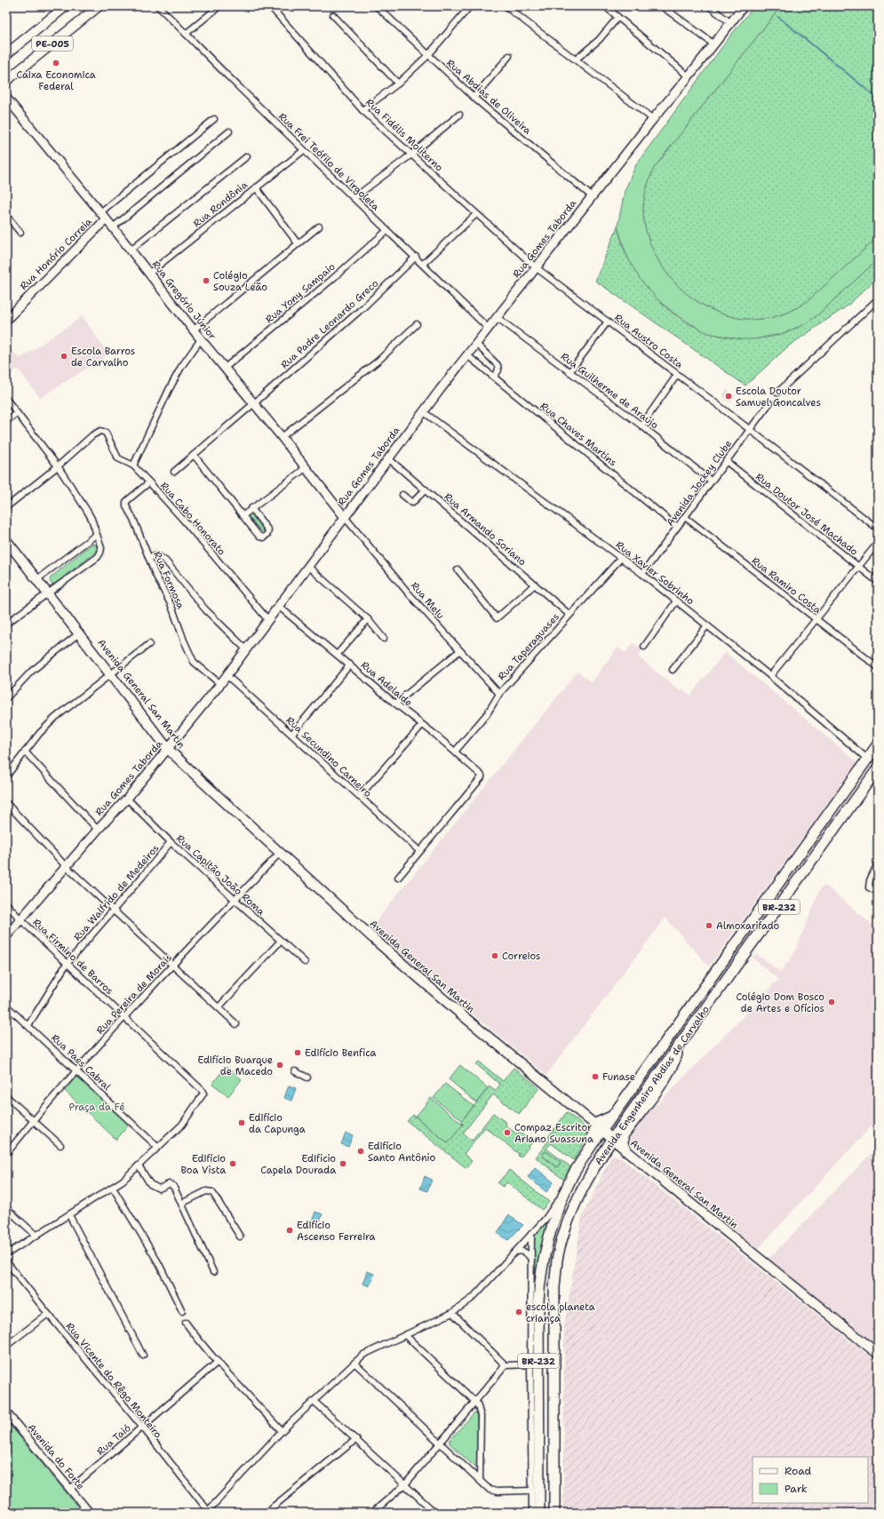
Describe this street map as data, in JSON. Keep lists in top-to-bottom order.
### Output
{
  "streets": {
    "highway": ["BR-232", "Avenida Engenheiro Abdias de Carvalho"],
    "main road": [
      "PE-005",
      "Rua Gomes Taborda",
      "Rua Honório Correia",
      "Rua Gregório Júnior",
      "Avenida General San Martin"
    ],
    "street": [
      "Rua Abdias de Oliveira",
      "Rua Fidélis Moliterno",
      "Rua Frei Teófilo de Virgoleta",
      "Rua Rondônia",
      "Rua Yony Sampaio",
      "Rua Padre Leonardo Greco",
      "Rua Austro Costa",
      "Rua Guilherme de Araújo",
      "Rua Chaves Martins",
      "Avenida Jockey Clube",
      "Rua Doutor José Machado",
      "Rua Cabo Honorato",
      "Rua Armando Soriano",
      "Rua Xavier Sobrinho",
      "Rua Formosa",
      "Rua Ramiro Costa",
      "Rua Melu",
      "Rua Taperaguases",
      "Rua Adelaide",
      "Rua Secundino Carneiro",
      "Rua Capitão João Roma",
      "Rua Walfrido de Medeiros",
      "Rua Firmino de Barros",
      "Rua Pereira de Morais",
      "Rua Paes Cabral",
      "Rua Vicente do Rêgo Monteiro",
      "Rua Taió",
      "Avenida do Forte"
    ]
  },
  "crossings": [
    ["Rua Abdias de Oliveira", "Rua Gomes Taborda"],
    ["Rua Fidélis Moliterno", "Rua Gomes Taborda"],
    ["Rua Fidélis Moliterno", "Rua Austro Costa"],
    ["Rua Frei Teófilo de Virgoleta", "Rua Rondônia"],
    ["Rua Frei Teófilo de Virgoleta", "Rua Gomes Taborda"],
    ["Rua Frei Teófilo de Virgoleta", "Rua Yony Sampaio"],
    ["Rua Frei Teófilo de Virgoleta", "Rua Padre Leonardo Greco"],
    ["Rua Rondônia", "Rua Gregório Júnior"],
    ["Rua Gomes Taborda", "Rua Gregório Júnior"],
    ["Rua Gomes Taborda", "Rua Austro Costa"],
    ["Rua Gomes Taborda", "Rua Guilherme de Araújo"],
    ["Rua Gomes Taborda", "Rua Chaves Martins"],
    ["Rua Gomes Taborda", "Rua Cabo Honorato"],
    ["Rua Gomes Taborda", "Rua Armando Soriano"],
    ["Rua Gomes Taborda", "Rua Xavier Sobrinho"],
    ["Rua Gomes Taborda", "Rua Formosa"],
    ["Rua Gomes Taborda", "Rua Melu"],
    ["Rua Gomes Taborda", "Rua Adelaide"],
    ["Rua Gomes Taborda", "Avenida General San Martin"],
    ["Rua Gomes Taborda", "Rua Secundino Carneiro"],
    ["Rua Gomes Taborda", "Rua Capitão João Roma"],
    ["Rua Gomes Taborda", "Rua Firmino de Barros"],
    ["Rua Honório Correia", "Rua Gregório Júnior"],
    ["Rua Yony Sampaio", "Rua Gregório Júnior"],
    ["Rua Gregório Júnior", "Rua Padre Leonardo Greco"],
    ["Rua Gregório Júnior", "Rua Melu"],
    ["Rua Austro Costa", "Avenida Jockey Clube"],
    ["Rua Guilherme de Araújo", "Avenida Jockey Clube"],
    ["Rua Chaves Martins", "Avenida Jockey Clube"],
    ["Avenida Jockey Clube", "Rua Doutor José Machado"],
    ["Avenida Jockey Clube", "Rua Xavier Sobrinho"],
    ["Avenida Jockey Clube", "Rua Ramiro Costa"],
    ["Rua Cabo Honorato", "Rua Formosa"],
    ["Rua Armando Soriano", "Rua Taperaguases"],
    ["Rua Xavier Sobrinho", "Rua Taperaguases"],
    ["Rua Xavier Sobrinho", "Avenida Engenheiro Abdias de Carvalho"],
    ["Rua Melu", "Rua Taperaguases"],
    ["Rua Taperaguases", "Rua Adelaide"],
    ["Rua Adelaide", "Rua Secundino Carneiro"],
    ["Avenida General San Martin", "Rua Pereira de Morais"],
    ["Avenida General San Martin", "Avenida Engenheiro Abdias de Carvalho"],
    ["Rua Capitão João Roma", "Rua Walfrido de Medeiros"],
    ["Rua Capitão João Roma", "Rua Pereira de Morais"],
    ["Rua Walfrido de Medeiros", "Rua Firmino de Barros"],
    ["Rua Walfrido de Medeiros", "Rua Paes Cabral"],
    ["Rua Firmino de Barros", "Rua Pereira de Morais"],
    ["Rua Firmino de Barros", "Rua Paes Cabral"],
    ["Rua Pereira de Morais", "Rua Paes Cabral"],
    ["Rua Vicente do Rêgo Monteiro", "Rua Taió"],
    ["Rua Taió", "Avenida do Forte"]
  ],
  "parks": ["Praça da Fé"],
  "places": [
    "Caixa Economica Federal",
    "Colégio Souza Leão",
    "Escola Barros de Carvalho",
    "Escola Doutor Samuel Goncalves",
    "Almoxarifado",
    "Correios",
    "Colégio Dom Bosco de Artes e Ofícios",
    "Edifício Benfica",
    "Edifício Buarque de Macedo",
    "Funase",
    "Edifício da Capunga",
    "Compaz Escritor Ariano Suassuna",
    "Edifício Santo Antônio",
    "Edifício Boa Vista",
    "Edificio Capela Dourada",
    "Edifício Ascenso Ferreira",
    "escola planeta criança"
  ],
  "legend": ["Road", "Park"]
}
